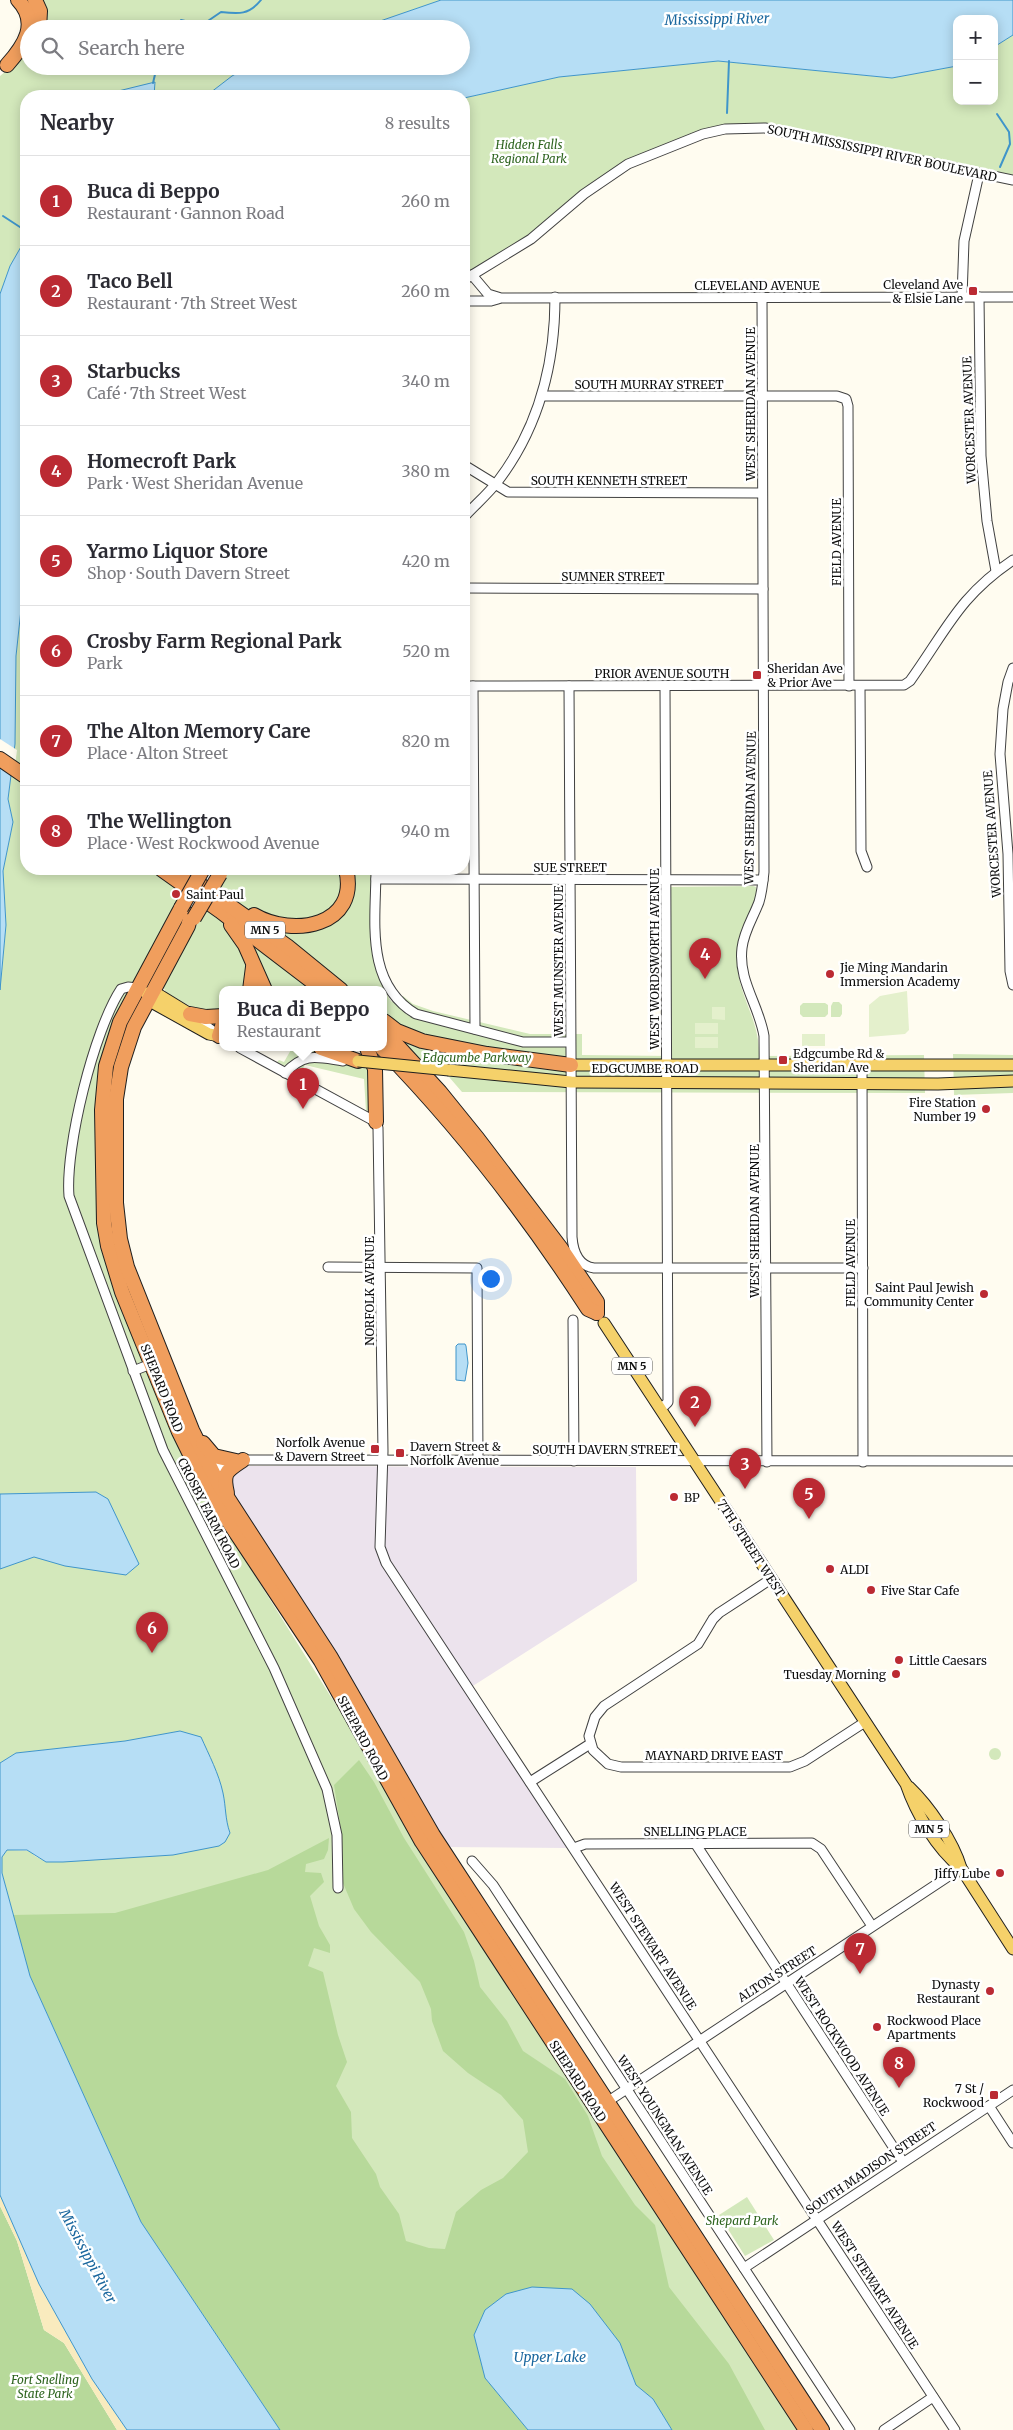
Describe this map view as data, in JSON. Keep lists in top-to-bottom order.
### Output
{
  "streets": {
    "highway": ["MN 5", "SHEPARD ROAD"],
    "main road": ["EDGCUMBE ROAD", "7TH STREET WEST"],
    "street": [
      "SOUTH MISSISSIPPI RIVER BOULEVARD",
      "CLEVELAND AVENUE",
      "SOUTH MURRAY STREET",
      "WEST SHERIDAN AVENUE",
      "WORCESTER AVENUE",
      "SOUTH KENNETH STREET",
      "FIELD AVENUE",
      "SUMNER STREET",
      "PRIOR AVENUE SOUTH",
      "SUE STREET",
      "WEST WORDSWORTH AVENUE",
      "WEST MUNSTER AVENUE",
      "NORFOLK AVENUE",
      "SOUTH DAVERN STREET",
      "CROSBY FARM ROAD",
      "MAYNARD DRIVE EAST",
      "SNELLING PLACE",
      "WEST STEWART AVENUE",
      "ALTON STREET",
      "WEST ROCKWOOD AVENUE",
      "WEST YOUNGMAN AVENUE",
      "SOUTH MADISON STREET"
    ]
  },
  "crossings": [
    ["CLEVELAND AVENUE", "WEST SHERIDAN AVENUE"],
    ["CLEVELAND AVENUE", "WORCESTER AVENUE"],
    ["SOUTH MURRAY STREET", "WEST SHERIDAN AVENUE"],
    ["SOUTH MURRAY STREET", "FIELD AVENUE"],
    ["WEST SHERIDAN AVENUE", "SOUTH KENNETH STREET"],
    ["WEST SHERIDAN AVENUE", "SUMNER STREET"],
    ["WEST SHERIDAN AVENUE", "PRIOR AVENUE SOUTH"],
    ["WEST SHERIDAN AVENUE", "SUE STREET"],
    ["WEST SHERIDAN AVENUE", "EDGCUMBE ROAD"],
    ["WEST SHERIDAN AVENUE", "SOUTH DAVERN STREET"],
    ["WORCESTER AVENUE", "PRIOR AVENUE SOUTH"],
    ["FIELD AVENUE", "PRIOR AVENUE SOUTH"],
    ["FIELD AVENUE", "EDGCUMBE ROAD"],
    ["FIELD AVENUE", "SOUTH DAVERN STREET"],
    ["PRIOR AVENUE SOUTH", "WEST WORDSWORTH AVENUE"],
    ["PRIOR AVENUE SOUTH", "WEST MUNSTER AVENUE"],
    ["SUE STREET", "WEST WORDSWORTH AVENUE"],
    ["SUE STREET", "WEST MUNSTER AVENUE"],
    ["MN 5", "7TH STREET WEST"],
    ["WEST WORDSWORTH AVENUE", "WEST MUNSTER AVENUE"],
    ["WEST WORDSWORTH AVENUE", "EDGCUMBE ROAD"],
    ["WEST WORDSWORTH AVENUE", "7TH STREET WEST"],
    ["WEST MUNSTER AVENUE", "EDGCUMBE ROAD"],
    ["NORFOLK AVENUE", "SOUTH DAVERN STREET"],
    ["NORFOLK AVENUE", "WEST STEWART AVENUE"],
    ["SHEPARD ROAD", "SOUTH DAVERN STREET"],
    ["SHEPARD ROAD", "CROSBY FARM ROAD"],
    ["SHEPARD ROAD", "ALTON STREET"],
    ["SOUTH DAVERN STREET", "7TH STREET WEST"],
    ["SOUTH DAVERN STREET", "WEST STEWART AVENUE"],
    ["7TH STREET WEST", "MAYNARD DRIVE EAST"],
    ["7TH STREET WEST", "ALTON STREET"],
    ["SNELLING PLACE", "WEST STEWART AVENUE"],
    ["SNELLING PLACE", "ALTON STREET"],
    ["SNELLING PLACE", "WEST ROCKWOOD AVENUE"],
    ["WEST STEWART AVENUE", "ALTON STREET"],
    ["WEST STEWART AVENUE", "SOUTH MADISON STREET"],
    ["ALTON STREET", "WEST ROCKWOOD AVENUE"],
    ["ALTON STREET", "WEST YOUNGMAN AVENUE"],
    ["WEST ROCKWOOD AVENUE", "SOUTH MADISON STREET"],
    ["WEST YOUNGMAN AVENUE", "SOUTH MADISON STREET"]
  ],
  "water": ["Mississippi River", "Upper Lake"],
  "parks": [
    "Hidden Falls Regional Park",
    "Edgcumbe Parkway",
    "Shepard Park",
    "Fort Snelling State Park"
  ],
  "places": {
    "transit": [
      "Cleveland Ave & Elsie Lane",
      "Sheridan Ave & Prior Ave",
      "Edgcumbe Rd & Sheridan Ave",
      "Norfolk Avenue & Davern Street",
      "Davern Street & Norfolk Avenue",
      "7 St / Rockwood"
    ],
    "other": [
      "Saint Paul",
      "Jie Ming Mandarin Immersion Academy",
      "Fire Station Number 19",
      "Saint Paul Jewish Community Center",
      "BP",
      "ALDI",
      "Five Star Cafe",
      "Little Caesars",
      "Tuesday Morning",
      "Jiffy Lube",
      "Dynasty Restaurant",
      "Rockwood Place Apartments"
    ]
  },
  "page": {
    "map_buttons": ["+", "−"],
    "search": "Search here",
    "heading": ["Nearby", "8 results"],
    "list": [
      {
        "mark": "1",
        "name": "Buca di Beppo",
        "note": "Restaurant · Gannon Road",
        "value": "260 m"
      },
      {
        "mark": "2",
        "name": "Taco Bell",
        "note": "Restaurant · 7th Street West",
        "value": "260 m"
      },
      {
        "mark": "3",
        "name": "Starbucks",
        "note": "Café · 7th Street West",
        "value": "340 m"
      },
      {
        "mark": "4",
        "name": "Homecroft Park",
        "note": "Park · West Sheridan Avenue",
        "value": "380 m"
      },
      {
        "mark": "5",
        "name": "Yarmo Liquor Store",
        "note": "Shop · South Davern Street",
        "value": "420 m"
      },
      {
        "mark": "6",
        "name": "Crosby Farm Regional Park",
        "note": "Park",
        "value": "520 m"
      },
      {
        "mark": "7",
        "name": "The Alton Memory Care",
        "note": "Place · Alton Street",
        "value": "820 m"
      },
      {
        "mark": "8",
        "name": "The Wellington",
        "note": "Place · West Rockwood Avenue",
        "value": "940 m"
      }
    ],
    "pins": [
      "4",
      "1",
      "2",
      "3",
      "5",
      "6",
      "7",
      "8"
    ],
    "popup": ["Buca di Beppo", "Restaurant"]
  }
}
